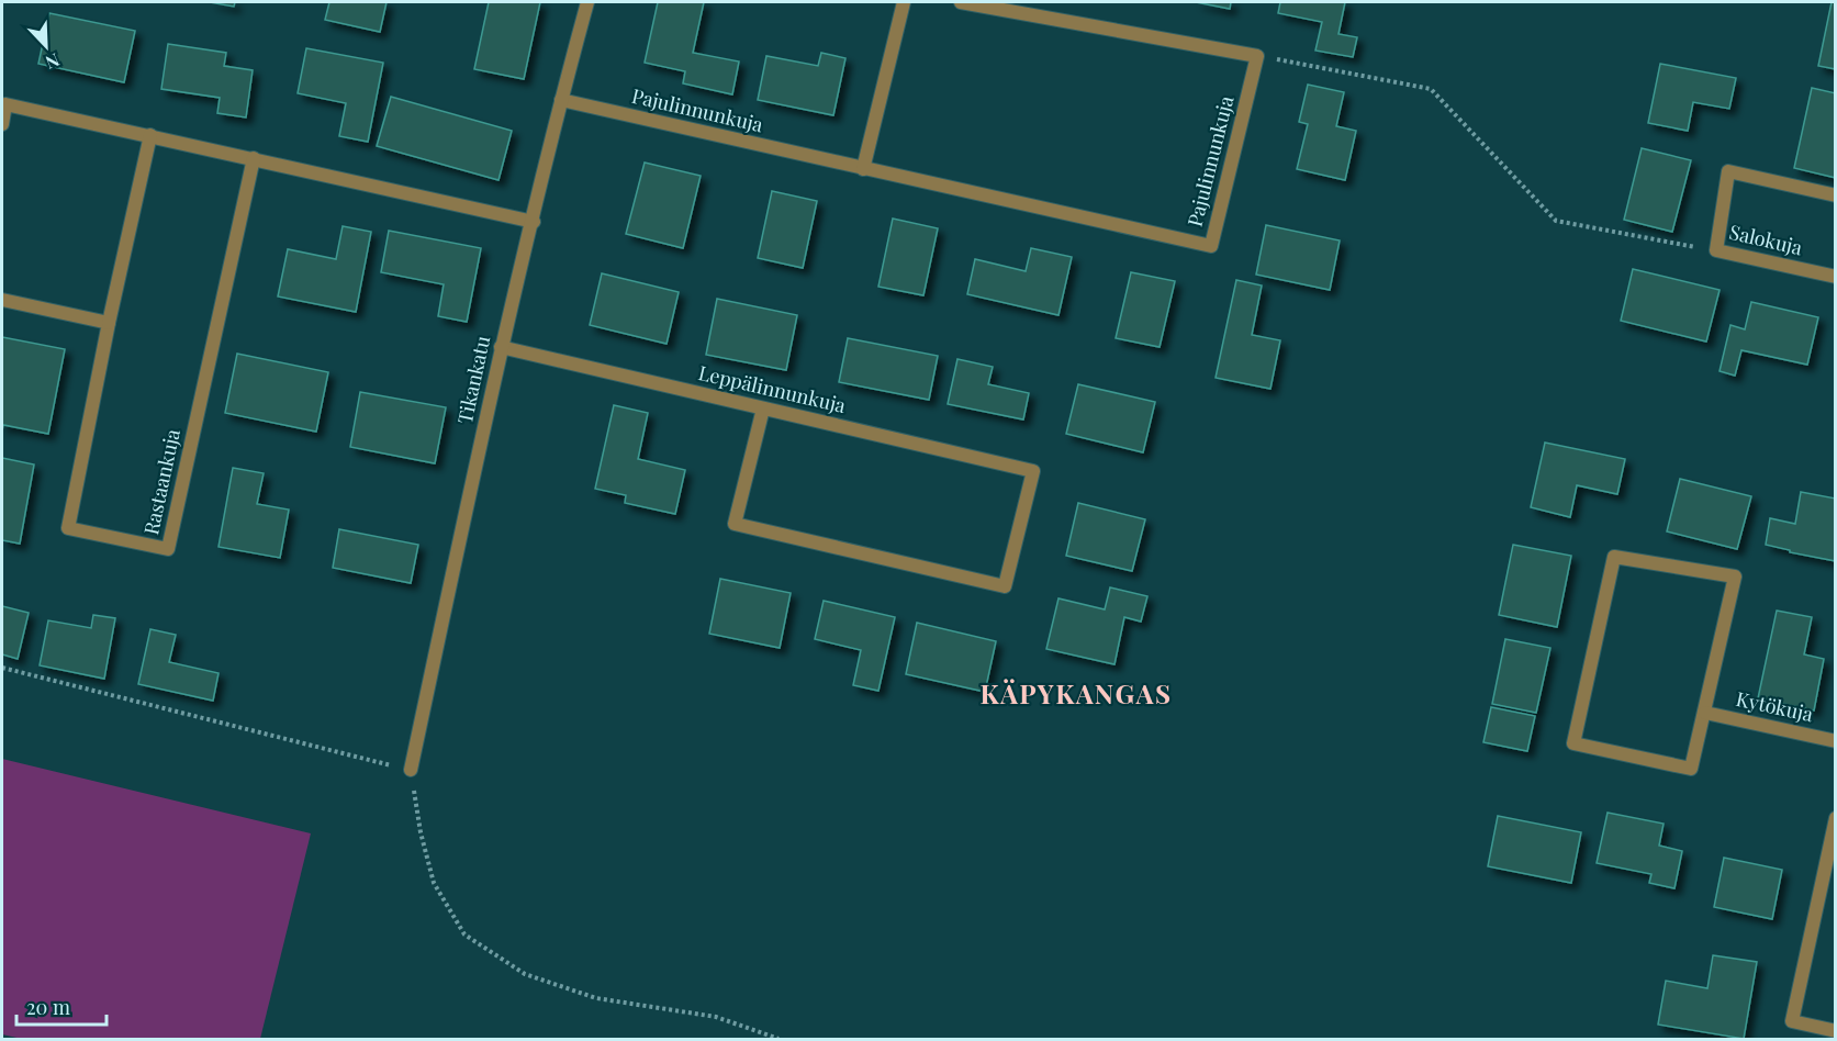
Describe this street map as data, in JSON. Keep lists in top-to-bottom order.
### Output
{
  "streets": {
    "street": [
      "Pajulinnunkuja",
      "Salokuja",
      "Tikankatu",
      "Leppälinnunkuja",
      "Rastaankuja",
      "Kytökuja"
    ]
  },
  "crossings": [
    ["Pajulinnunkuja", "Tikankatu"],
    ["Tikankatu", "Leppälinnunkuja"]
  ],
  "districts": ["KÄPYKANGAS"],
  "scale_bar": "20 m",
  "north": "bottom right"
}
